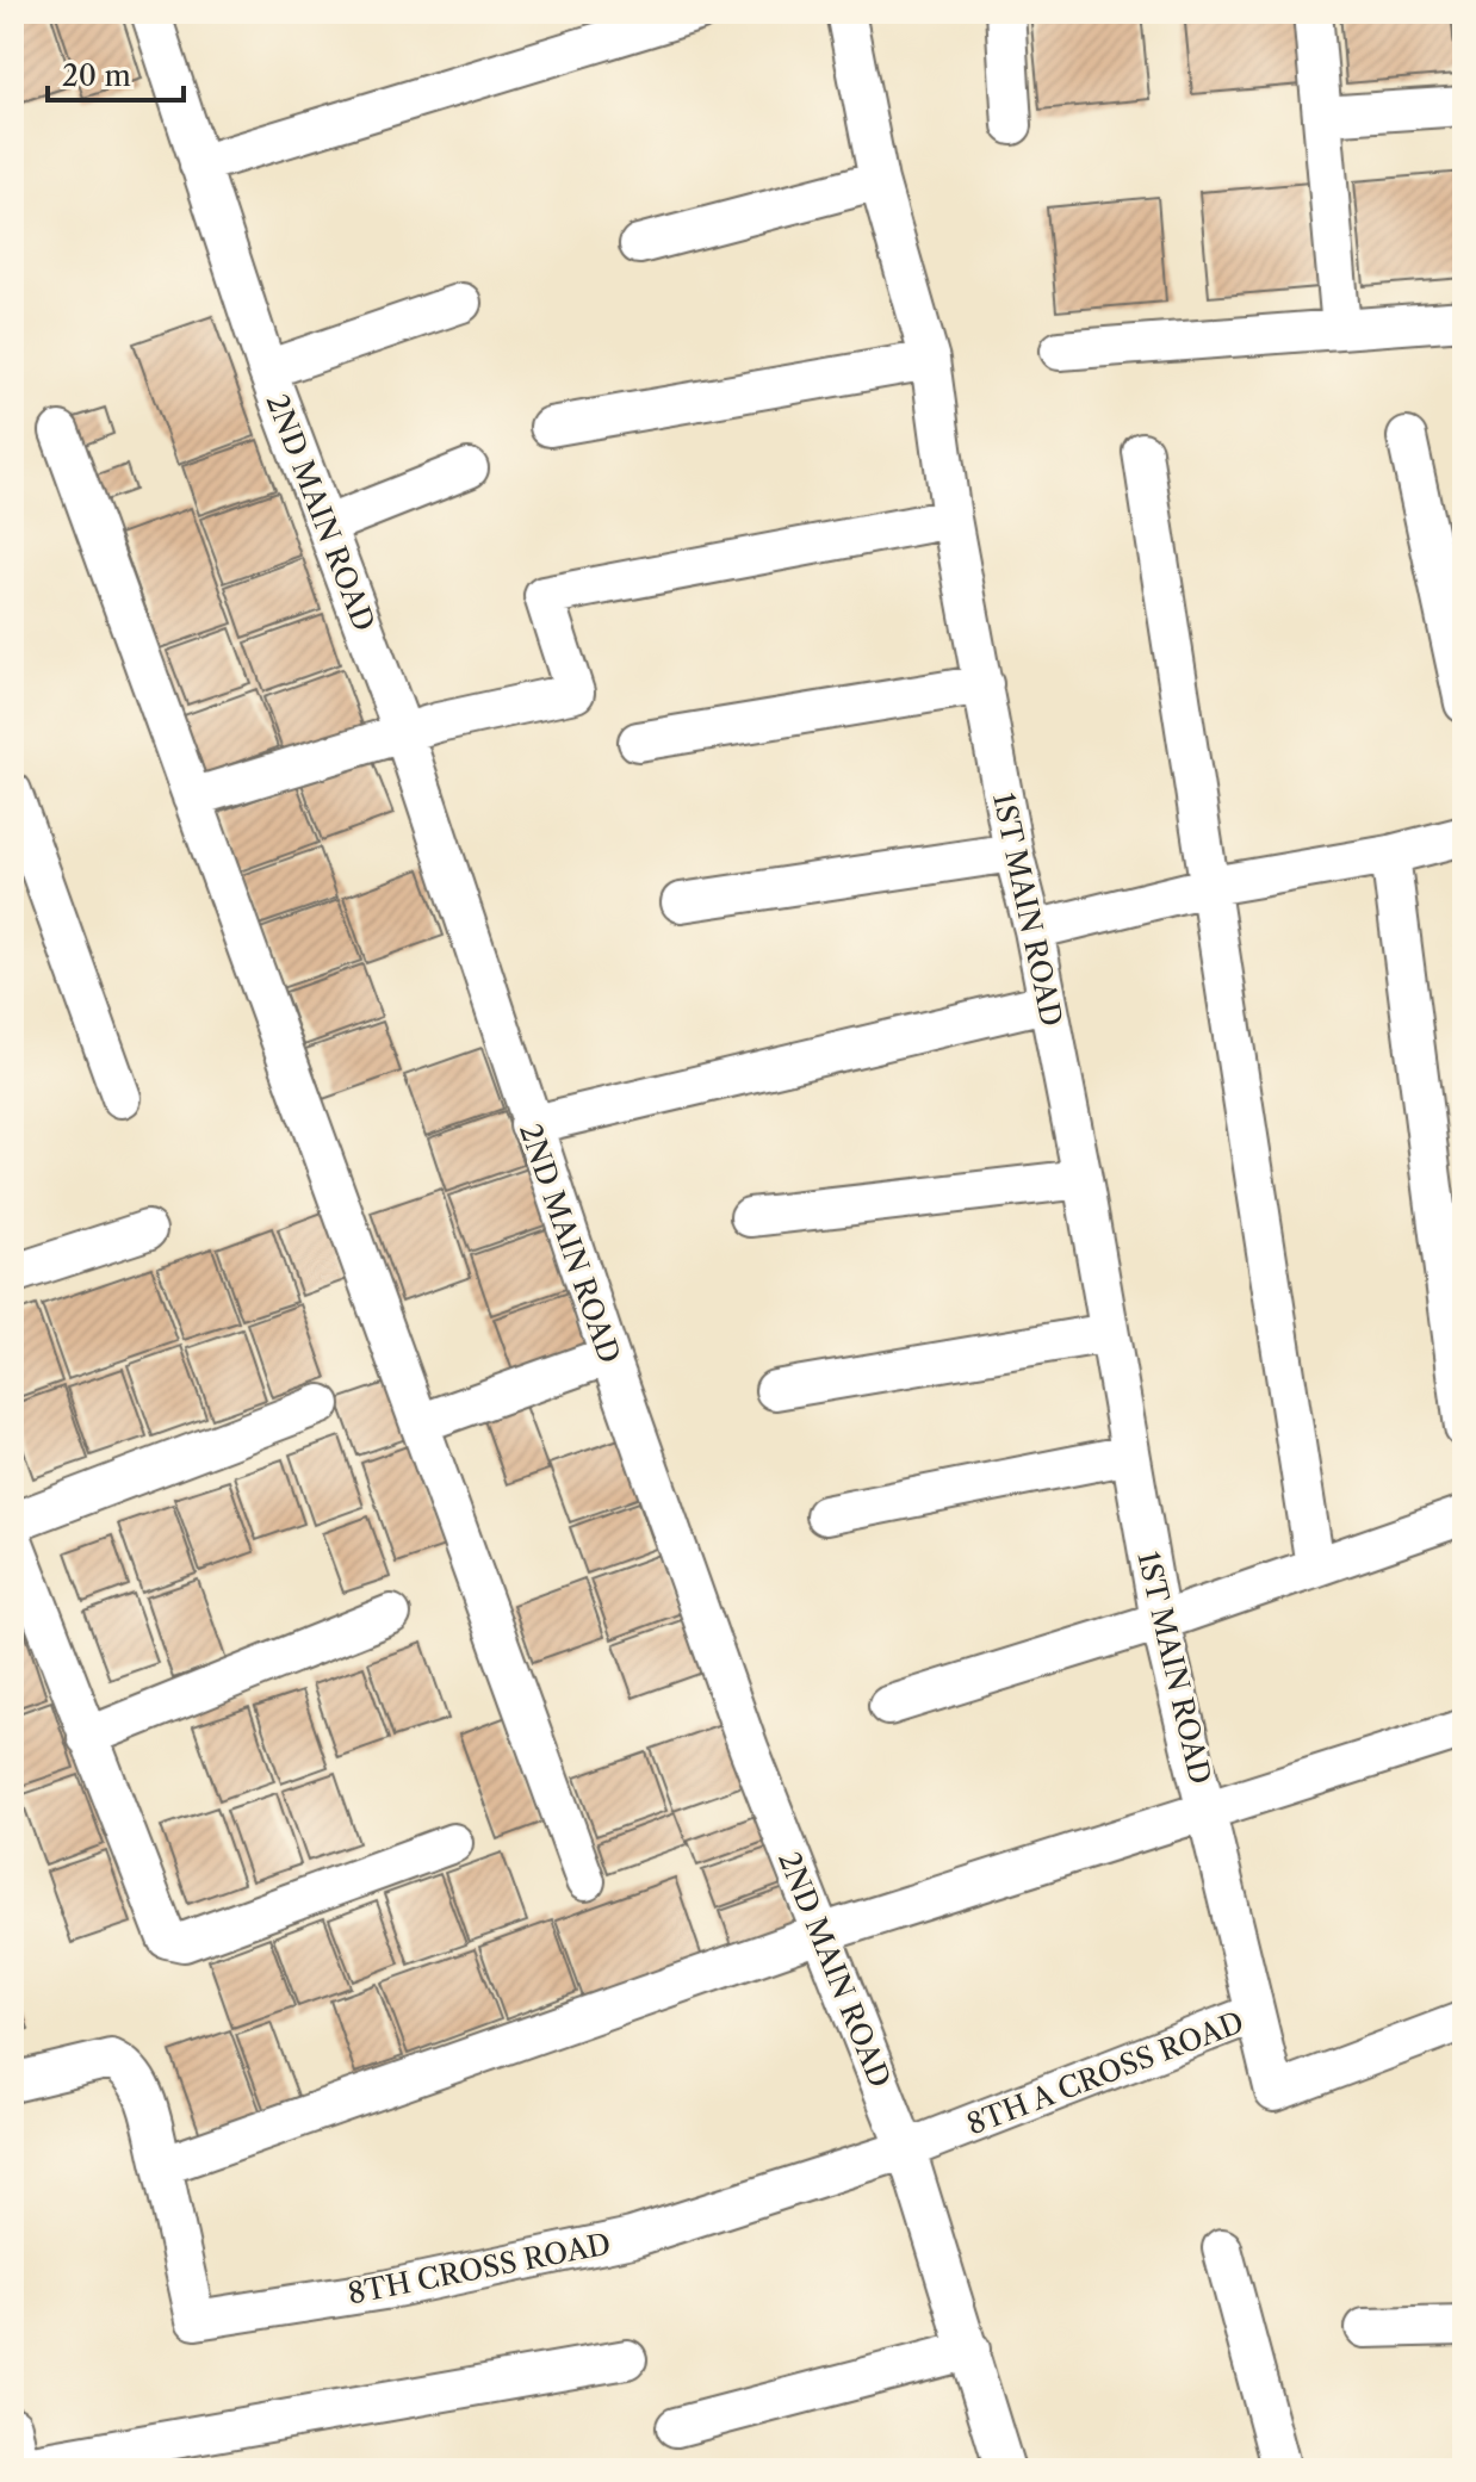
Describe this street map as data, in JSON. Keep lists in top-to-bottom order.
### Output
{
  "streets": {
    "street": [
      "2ND MAIN ROAD",
      "1ST MAIN ROAD",
      "8TH A CROSS ROAD",
      "8TH CROSS ROAD"
    ]
  },
  "crossings": [
    ["2ND MAIN ROAD", "8TH A CROSS ROAD"],
    ["2ND MAIN ROAD", "8TH CROSS ROAD"],
    ["1ST MAIN ROAD", "8TH A CROSS ROAD"],
    ["8TH A CROSS ROAD", "8TH CROSS ROAD"]
  ],
  "scale_bar": "20 m"
}
